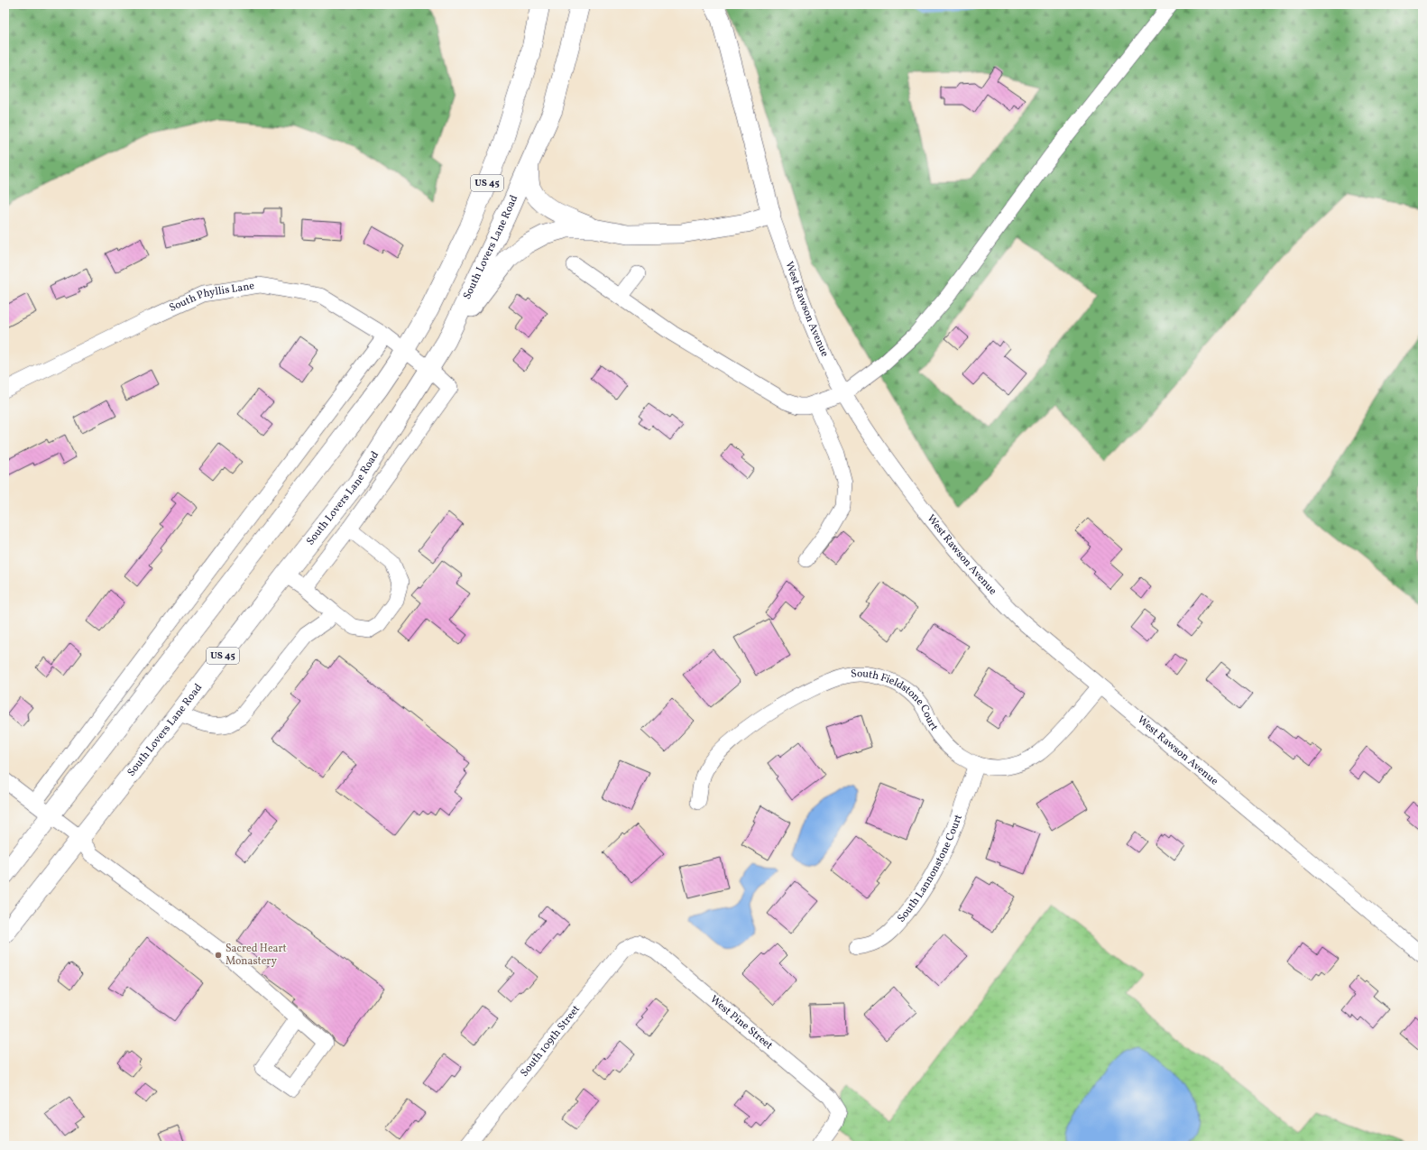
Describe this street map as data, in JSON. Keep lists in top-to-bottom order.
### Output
{
  "streets": {
    "main road": ["US 45", "South Lovers Lane Road", "West Rawson Avenue"],
    "street": [
      "South Phyllis Lane",
      "South Fieldstone Court",
      "South Lannonstone Court",
      "West Pine Street",
      "South 109th Street"
    ]
  },
  "crossings": [
    ["South Lovers Lane Road", "South Phyllis Lane"],
    ["West Rawson Avenue", "South Fieldstone Court"],
    ["South Fieldstone Court", "South Lannonstone Court"],
    ["West Pine Street", "South 109th Street"]
  ],
  "places": ["Sacred Heart Monastery"]
}
